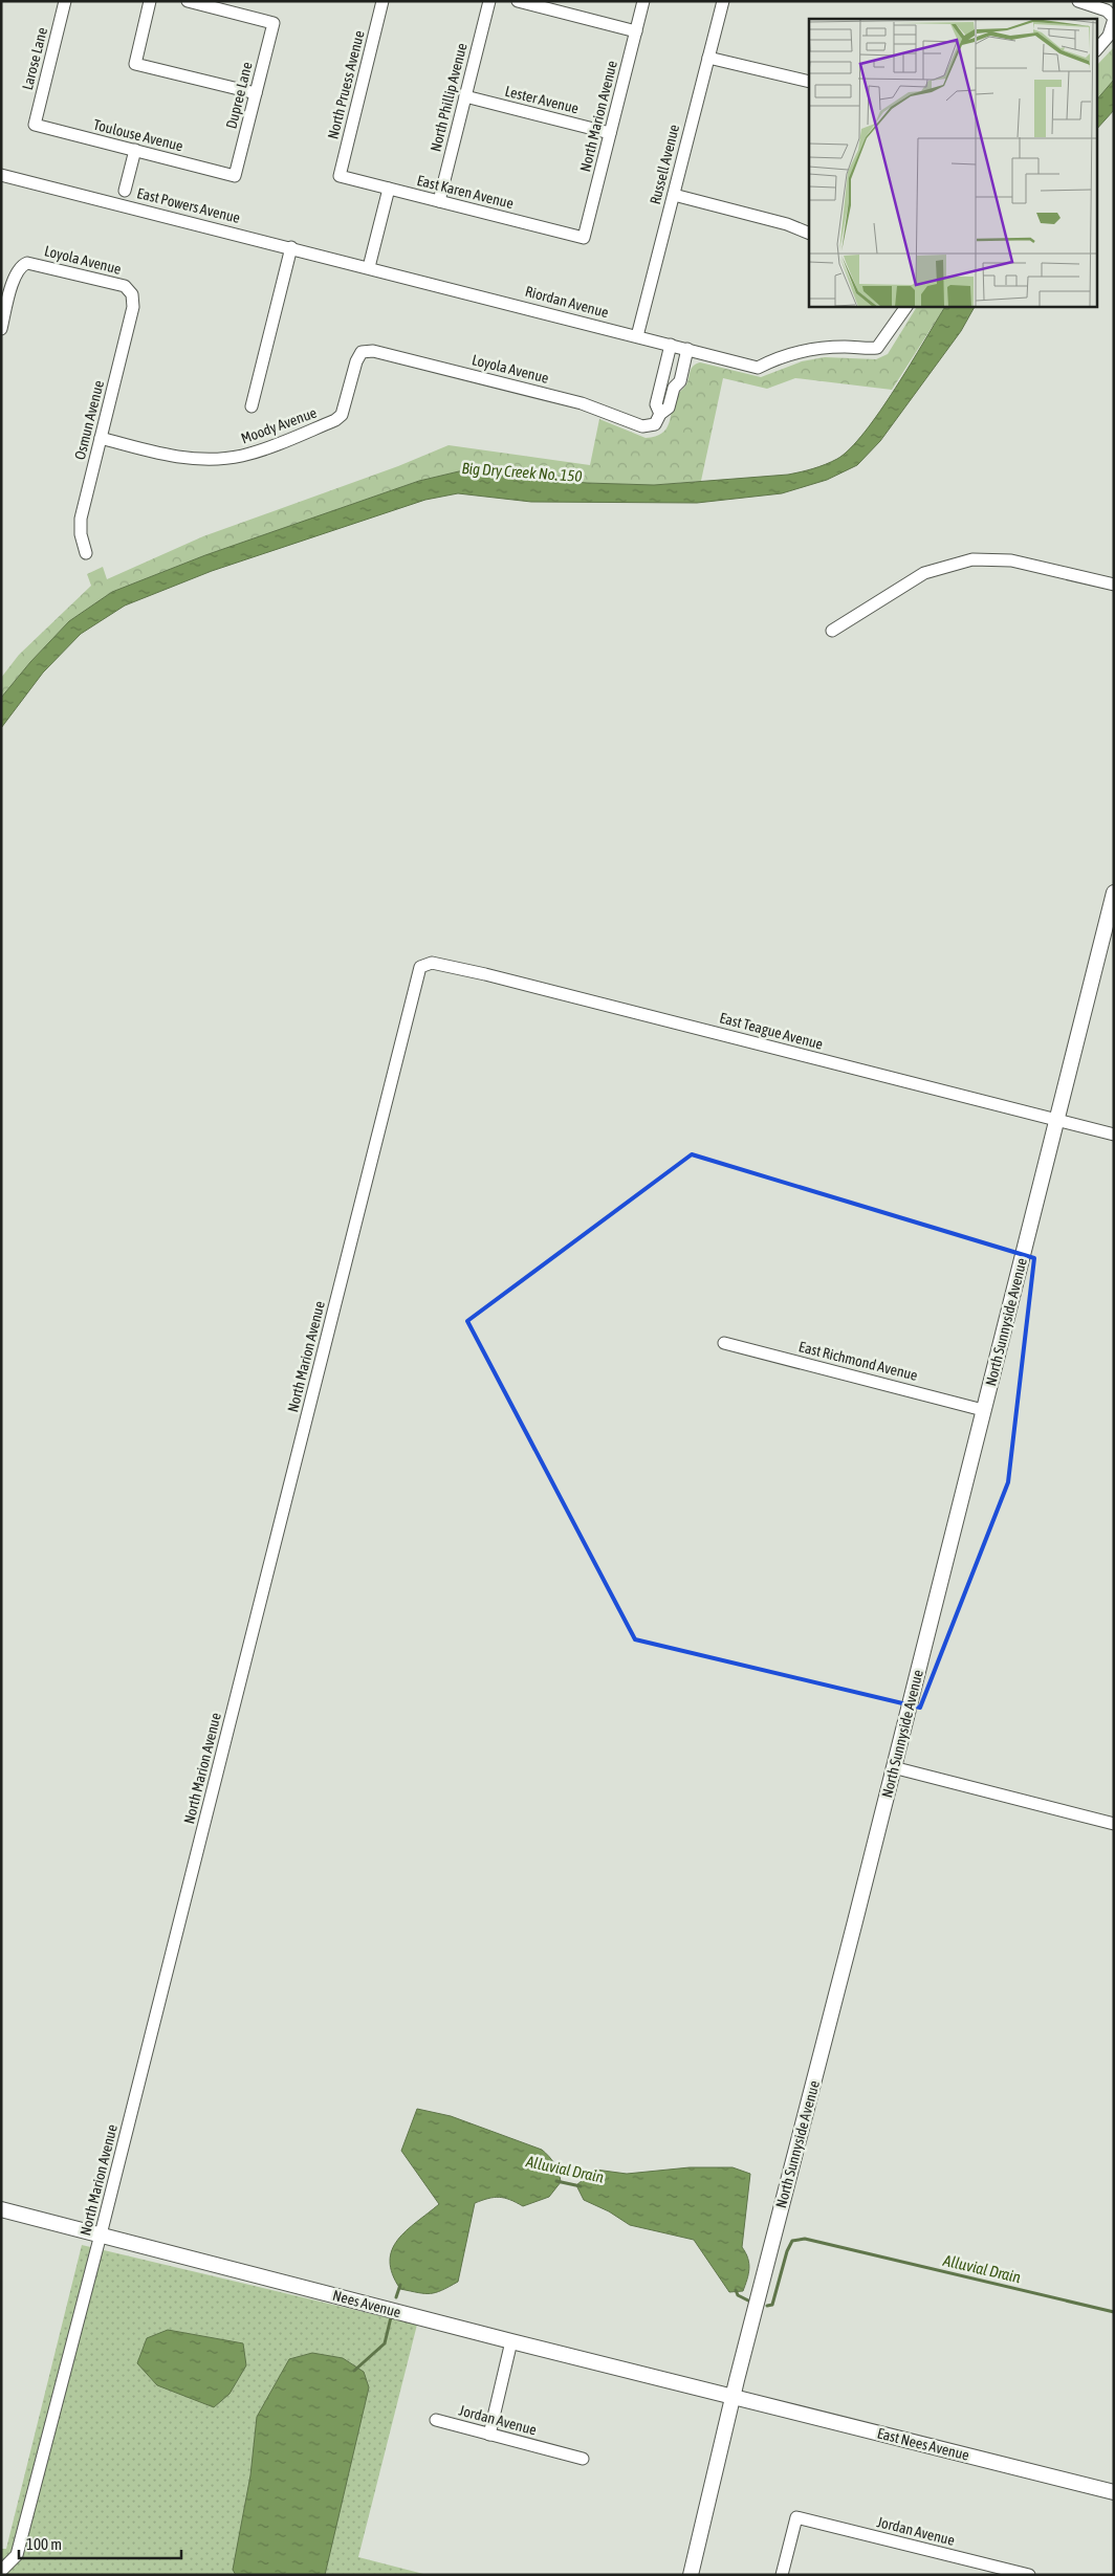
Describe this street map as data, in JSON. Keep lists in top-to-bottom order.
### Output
{
  "streets": {
    "main road": ["North Sunnyside Avenue", "Nees Avenue", "East Nees Avenue"],
    "street": [
      "Larose Lane",
      "North Pruess Avenue",
      "Dupree Lane",
      "North Phillip Avenue",
      "Lester Avenue",
      "North Marion Avenue",
      "Toulouse Avenue",
      "Russell Avenue",
      "East Karen Avenue",
      "East Powers Avenue",
      "Loyola Avenue",
      "Riordan Avenue",
      "Osmun Avenue",
      "Moody Avenue",
      "East Teague Avenue",
      "East Richmond Avenue",
      "Jordan Avenue"
    ]
  },
  "crossings": [
    ["Larose Lane", "Toulouse Avenue"],
    ["North Pruess Avenue", "East Karen Avenue"],
    ["Dupree Lane", "Toulouse Avenue"],
    ["North Phillip Avenue", "Lester Avenue"],
    ["North Phillip Avenue", "East Karen Avenue"],
    ["Lester Avenue", "North Marion Avenue"],
    ["North Marion Avenue", "East Karen Avenue"],
    ["North Marion Avenue", "East Teague Avenue"],
    ["North Marion Avenue", "Nees Avenue"],
    ["Russell Avenue", "Riordan Avenue"],
    ["East Powers Avenue", "Riordan Avenue"],
    ["Loyola Avenue", "Osmun Avenue"],
    ["Loyola Avenue", "Moody Avenue"],
    ["Osmun Avenue", "Moody Avenue"],
    ["East Teague Avenue", "North Sunnyside Avenue"],
    ["North Sunnyside Avenue", "East Richmond Avenue"],
    ["North Sunnyside Avenue", "Nees Avenue"],
    ["North Sunnyside Avenue", "East Nees Avenue"],
    ["Nees Avenue", "East Nees Avenue"]
  ],
  "water": ["Big Dry Creek No. 150", "Alluvial Drain"],
  "scale_bar": "100 m"
}
